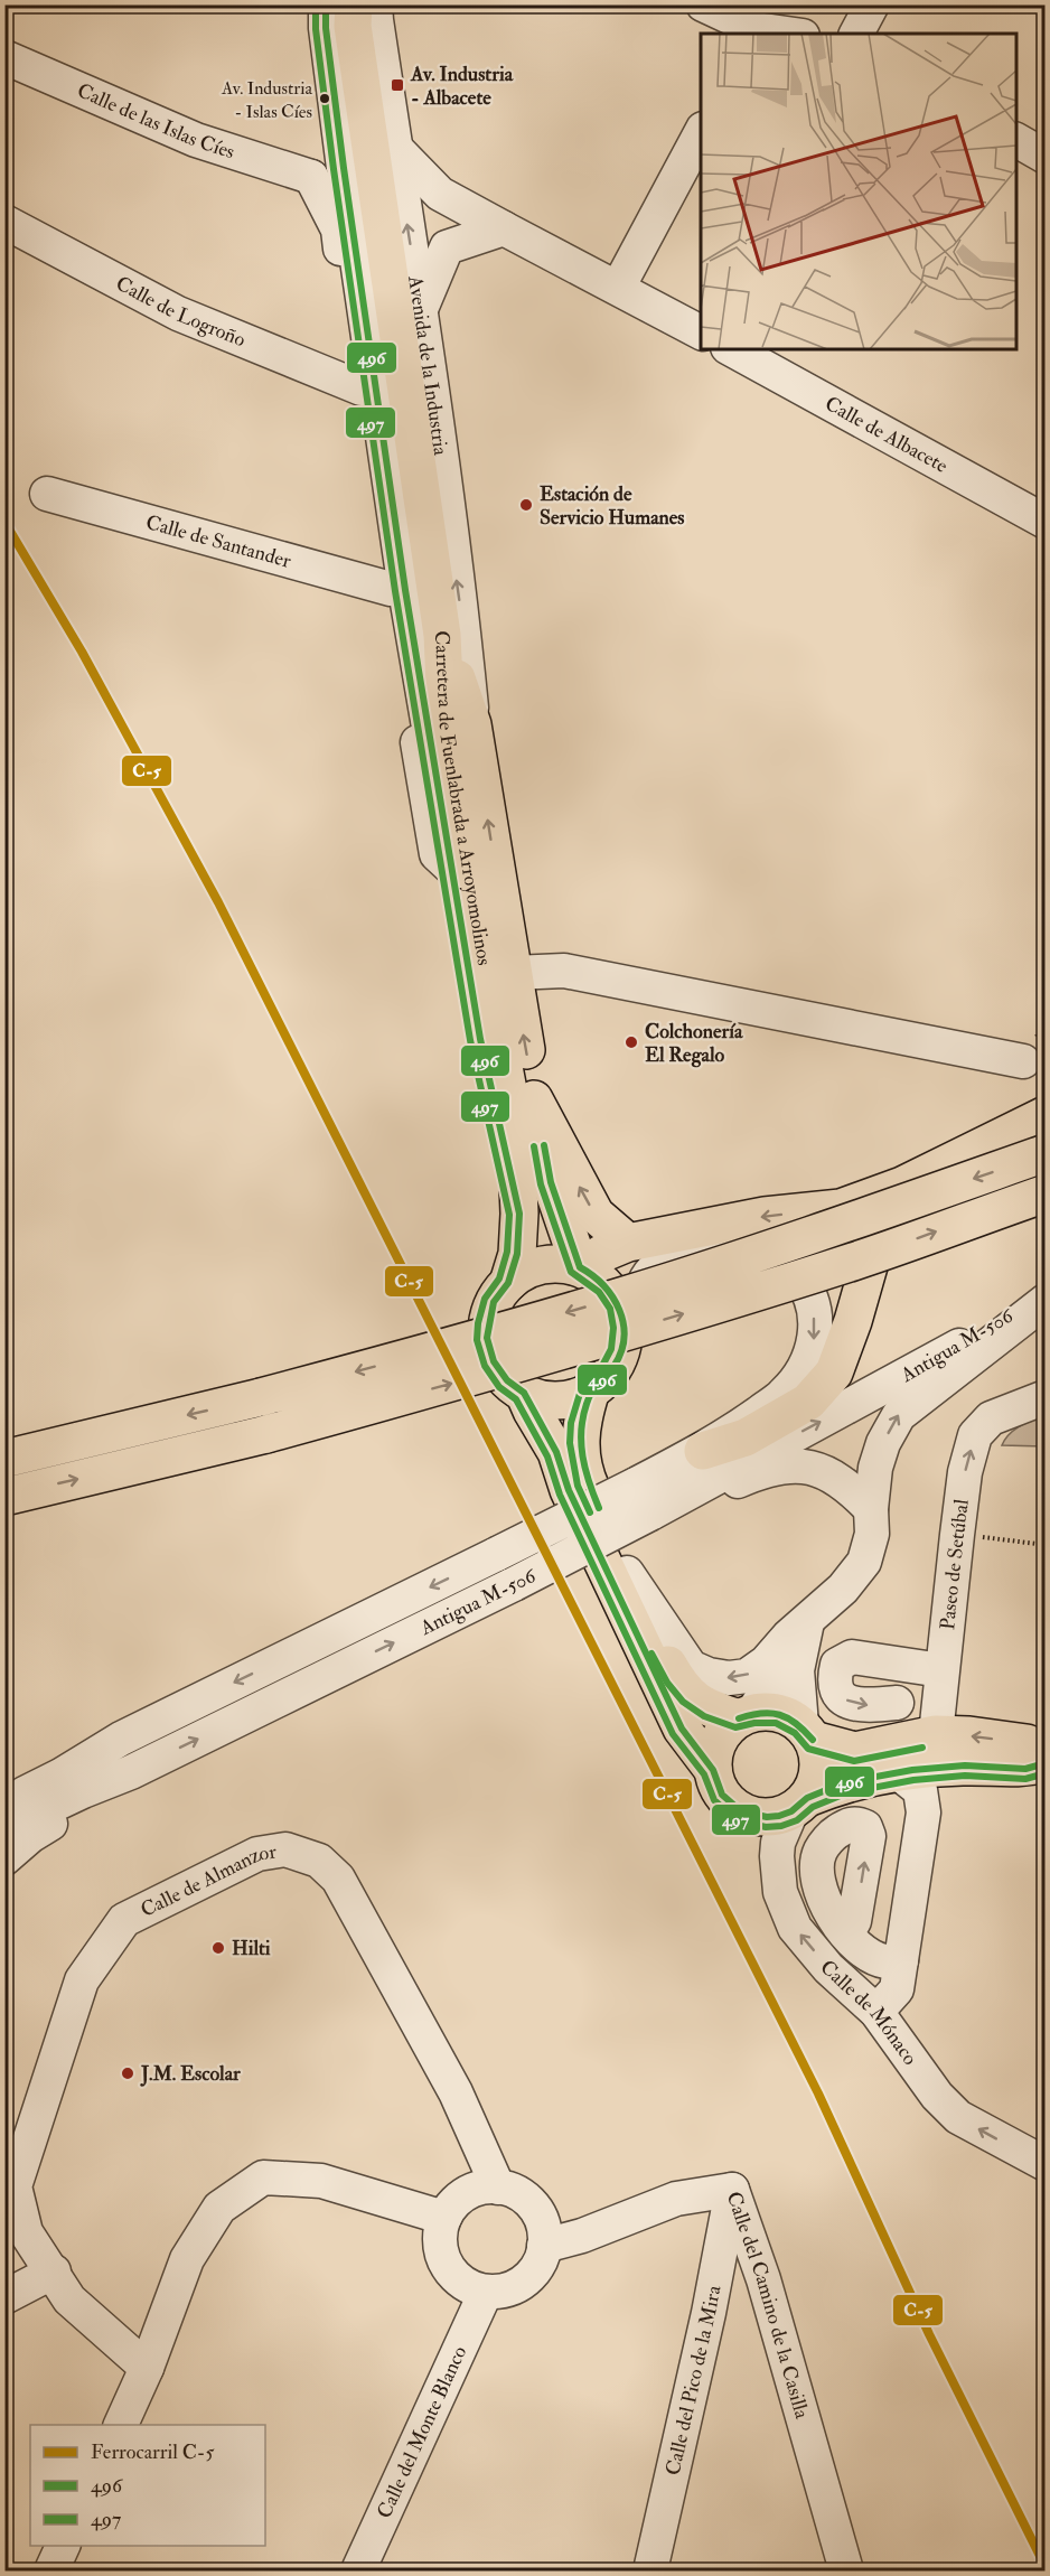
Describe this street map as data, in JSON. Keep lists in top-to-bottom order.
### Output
{
  "streets": {
    "main road": ["Avenida de la Industria", "Carretera de Fuenlabrada a Arroyomolinos"],
    "street": [
      "Calle de las Islas Cíes",
      "Calle de Logroño",
      "Calle de Albacete",
      "Calle de Santander",
      "Antigua M-506",
      "Paseo de Setúbal",
      "Calle de Almanzor",
      "Calle de Mónaco",
      "Calle del Camino de la Casilla",
      "Calle del Pico de la Mira",
      "Calle del Monte Blanco"
    ]
  },
  "crossings": [
    ["Avenida de la Industria", "Carretera de Fuenlabrada a Arroyomolinos"],
    ["Carretera de Fuenlabrada a Arroyomolinos", "Antigua M-506"],
    ["Calle de Almanzor", "Calle del Camino de la Casilla"],
    ["Calle de Almanzor", "Calle del Monte Blanco"],
    ["Calle del Camino de la Casilla", "Calle del Pico de la Mira"],
    ["Calle del Camino de la Casilla", "Calle del Monte Blanco"]
  ],
  "one_way": ["Calle de Mónaco"],
  "places": {
    "transit": ["Av. Industria - Albacete"],
    "other": [
      "Av. Industria - Islas Cíes",
      "Estación de Servicio Humanes",
      "Colchonería El Regalo",
      "Hilti",
      "J.M. Escolar"
    ]
  },
  "lines": ["transit line 496", "transit line 497", "rail line C-5"],
  "legend": ["Ferrocarril C-5", "496", "497"]
}
